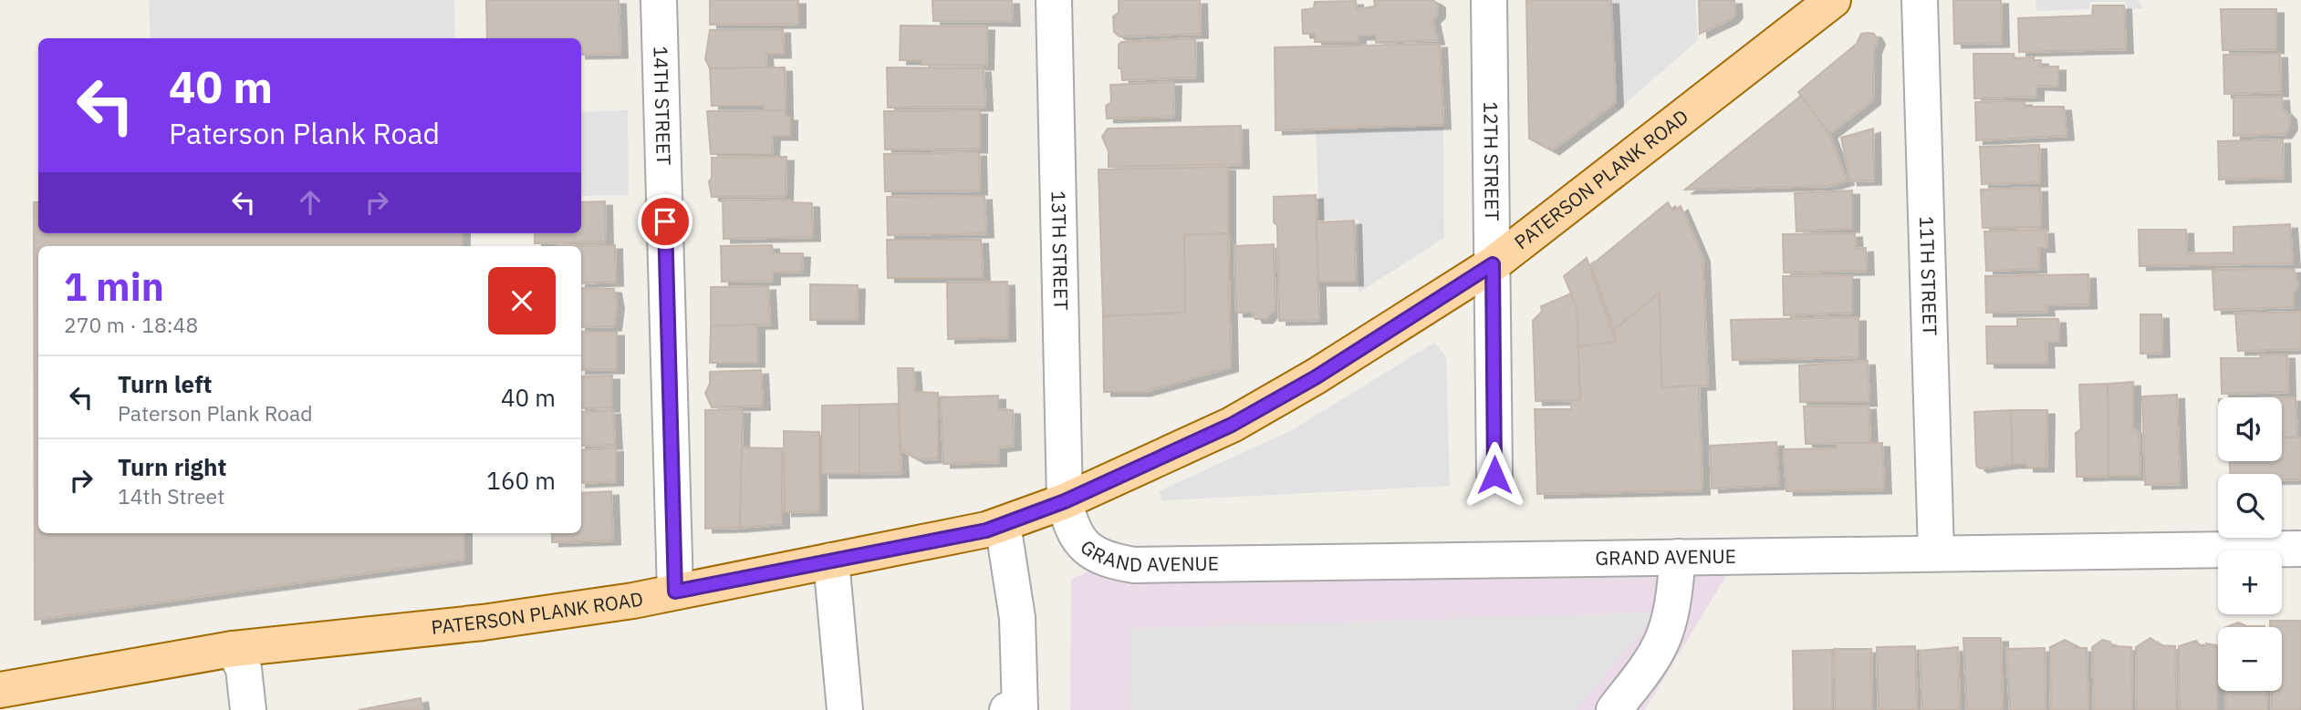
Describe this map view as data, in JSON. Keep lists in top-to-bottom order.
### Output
{
  "streets": {
    "main road": ["PATERSON PLANK ROAD"],
    "street": [
      "14TH STREET",
      "12TH STREET",
      "13TH STREET",
      "11TH STREET",
      "GRAND AVENUE"
    ]
  },
  "crossings": [
    ["14TH STREET", "PATERSON PLANK ROAD"],
    ["12TH STREET", "PATERSON PLANK ROAD"],
    ["PATERSON PLANK ROAD", "13TH STREET"],
    ["PATERSON PLANK ROAD", "GRAND AVENUE"],
    ["13TH STREET", "GRAND AVENUE"],
    ["11TH STREET", "GRAND AVENUE"]
  ],
  "page": {
    "turn": ["40 m", "Paterson Plank Road"],
    "heading": ["1 min", "270 m · 18:48"],
    "list": [
      {
        "name": "Turn left",
        "note": "Paterson Plank Road",
        "value": "40 m"
      },
      {
        "name": "Turn right",
        "note": "14th Street",
        "value": "160 m"
      }
    ],
    "map_buttons": ["+", "−"]
  }
}
